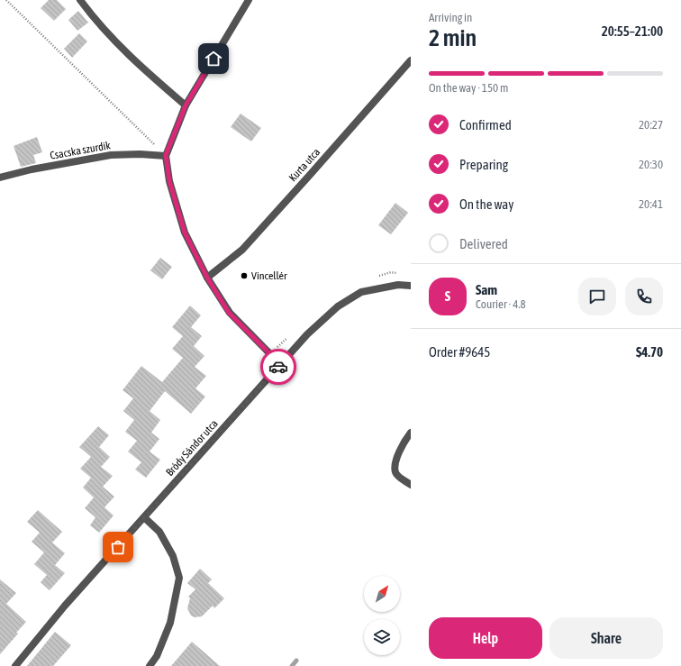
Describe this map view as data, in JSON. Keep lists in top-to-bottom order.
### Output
{
  "streets": {
    "street": ["Csacska szurdik", "Kurta utca", "Bródy Sándor utca"]
  },
  "places": ["Vincellér"],
  "north": "top right",
  "page": {
    "heading": ["2 min", "Arriving in", "20:55–21:00"],
    "panel": [
      "Sam",
      "Courier · 4.8",
      "Order #9645",
      "$4.70"
    ],
    "bar": "On the way · 150 m",
    "list": [
      ["Confirmed", "20:27"],
      ["Preparing", "20:30"],
      ["On the way", "20:41"],
      "Delivered"
    ],
    "round": "S",
    "buttons": ["Help", "Share"]
  }
}
